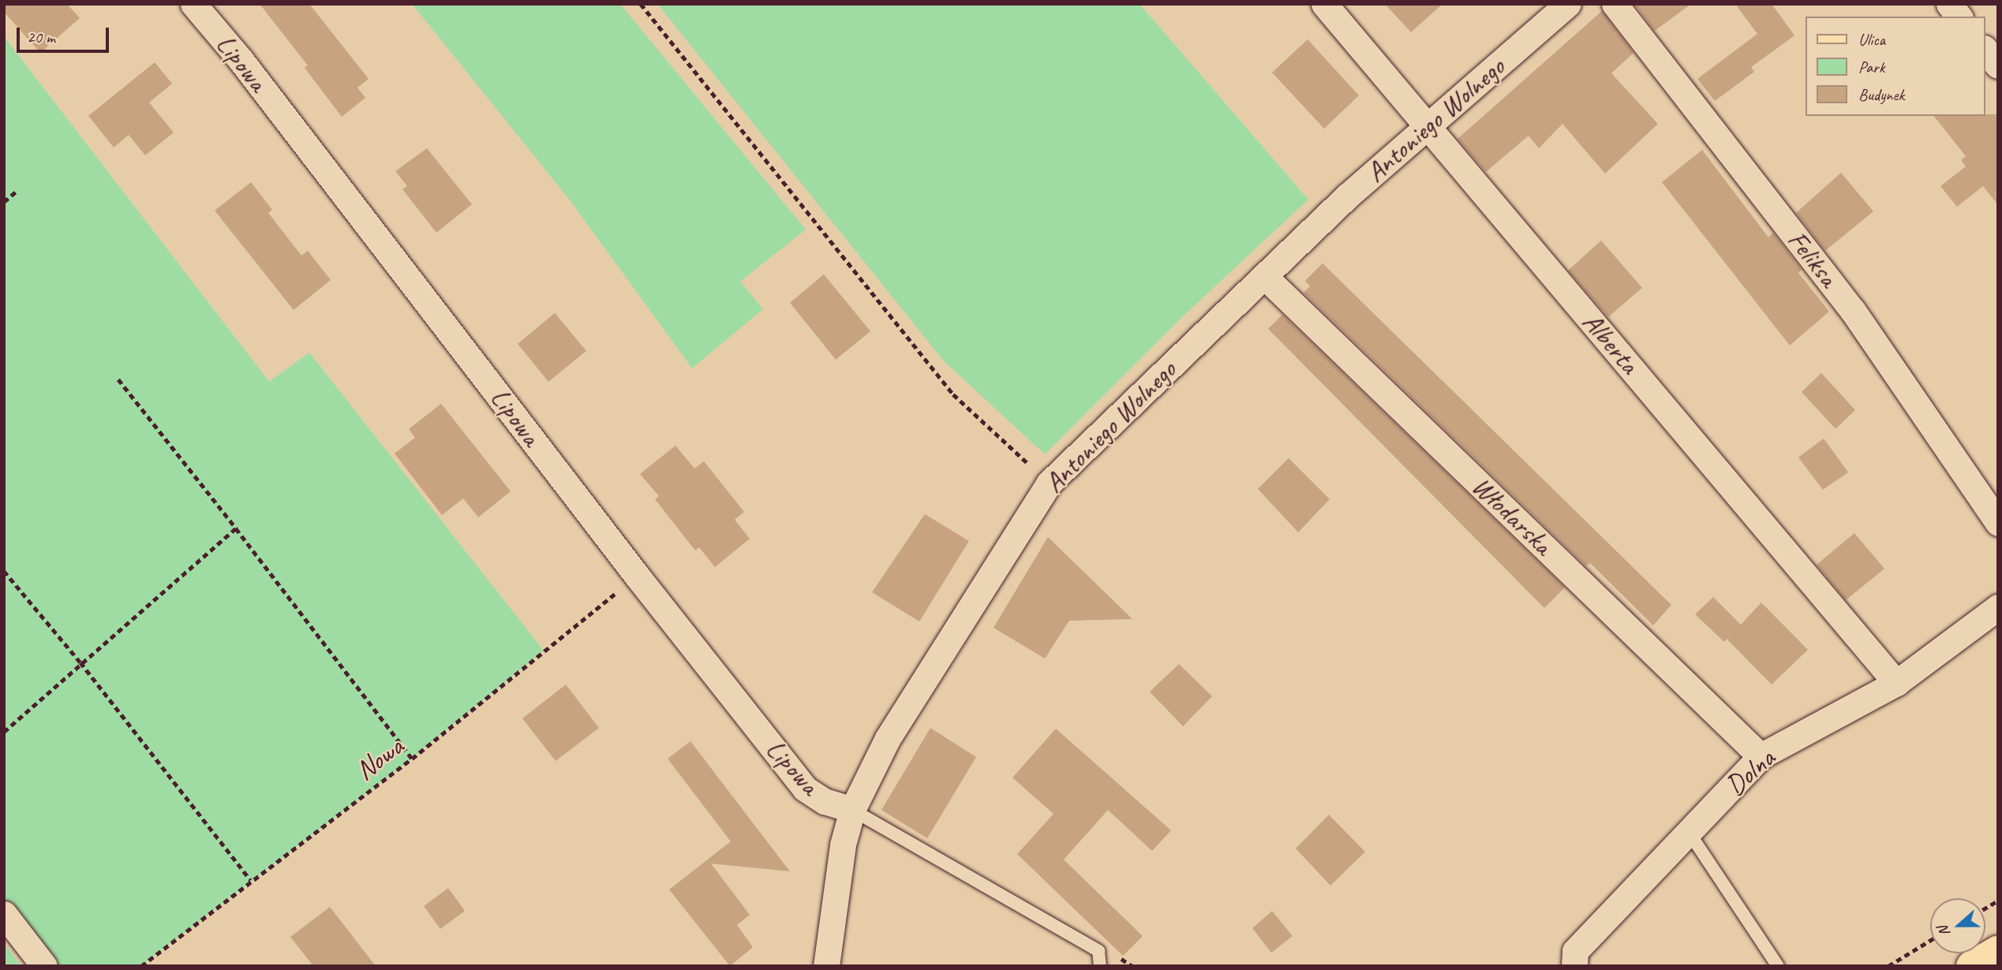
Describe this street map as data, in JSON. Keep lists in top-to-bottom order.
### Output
{
  "streets": {
    "street": [
      "Lipowa",
      "Antoniego Wolnego",
      "Feliksa",
      "Alberta",
      "Włodarska",
      "Dolna"
    ],
    "path": ["Nowa"]
  },
  "crossings": [
    ["Lipowa", "Antoniego Wolnego"],
    ["Lipowa", "Nowa"],
    ["Antoniego Wolnego", "Alberta"],
    ["Antoniego Wolnego", "Włodarska"],
    ["Alberta", "Dolna"],
    ["Włodarska", "Dolna"]
  ],
  "legend": ["Ulica", "Park", "Budynek"],
  "scale_bar": "20 m",
  "north": "left"
}
